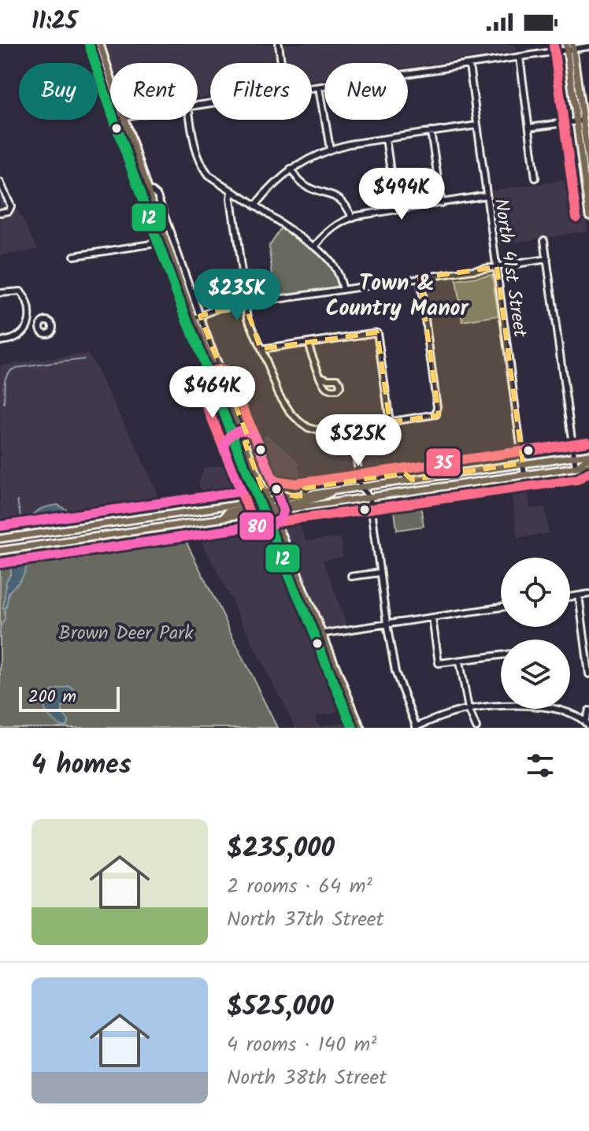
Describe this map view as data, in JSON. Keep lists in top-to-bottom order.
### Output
{
  "streets": {
    "street": ["North 41st Street"]
  },
  "districts": ["Town & Country Manor"],
  "parks": ["Brown Deer Park"],
  "lines": ["transit line 12", "transit line 35", "transit line 80"],
  "scale_bar": "200 m",
  "page": {
    "status": "11:25",
    "chip": [
      "Buy",
      "Rent",
      "Filters",
      "New"
    ],
    "price": [
      "$494K",
      "$235K",
      "$464K",
      "$525K"
    ],
    "scale": "200 m",
    "heading": "4 homes",
    "list": [
      {
        "name": "$235,000",
        "note": "2 rooms · 64 m² · North 37th Street"
      },
      {
        "name": "$525,000",
        "note": "4 rooms · 140 m² · North 38th Street"
      }
    ]
  }
}
